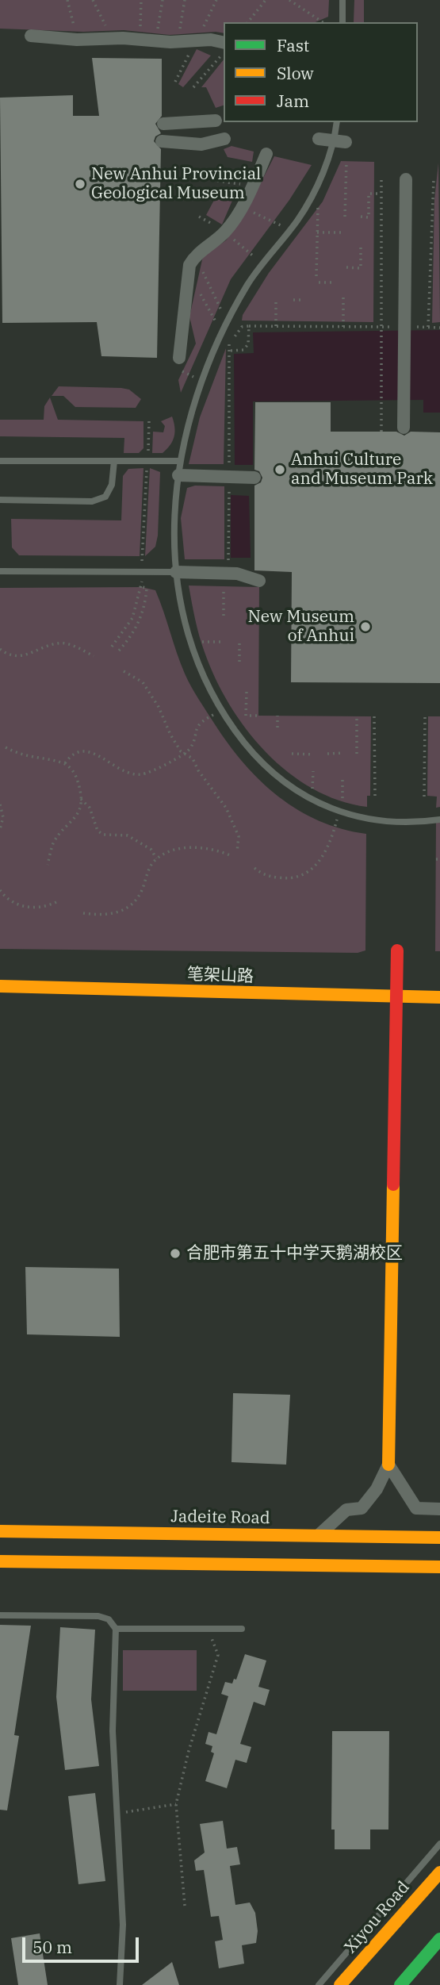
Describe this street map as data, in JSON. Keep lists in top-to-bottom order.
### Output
{
  "streets": {
    "main road": ["笔架山路", "Jadeite Road", "Xiyou Road"]
  },
  "places": [
    "New Anhui Provincial Geological Museum",
    "Anhui Culture and Museum Park",
    "New Museum of Anhui",
    "合肥市第五十中学天鹅湖校区"
  ],
  "legend": ["Fast", "Slow", "Jam"],
  "scale_bar": "50 m"
}
